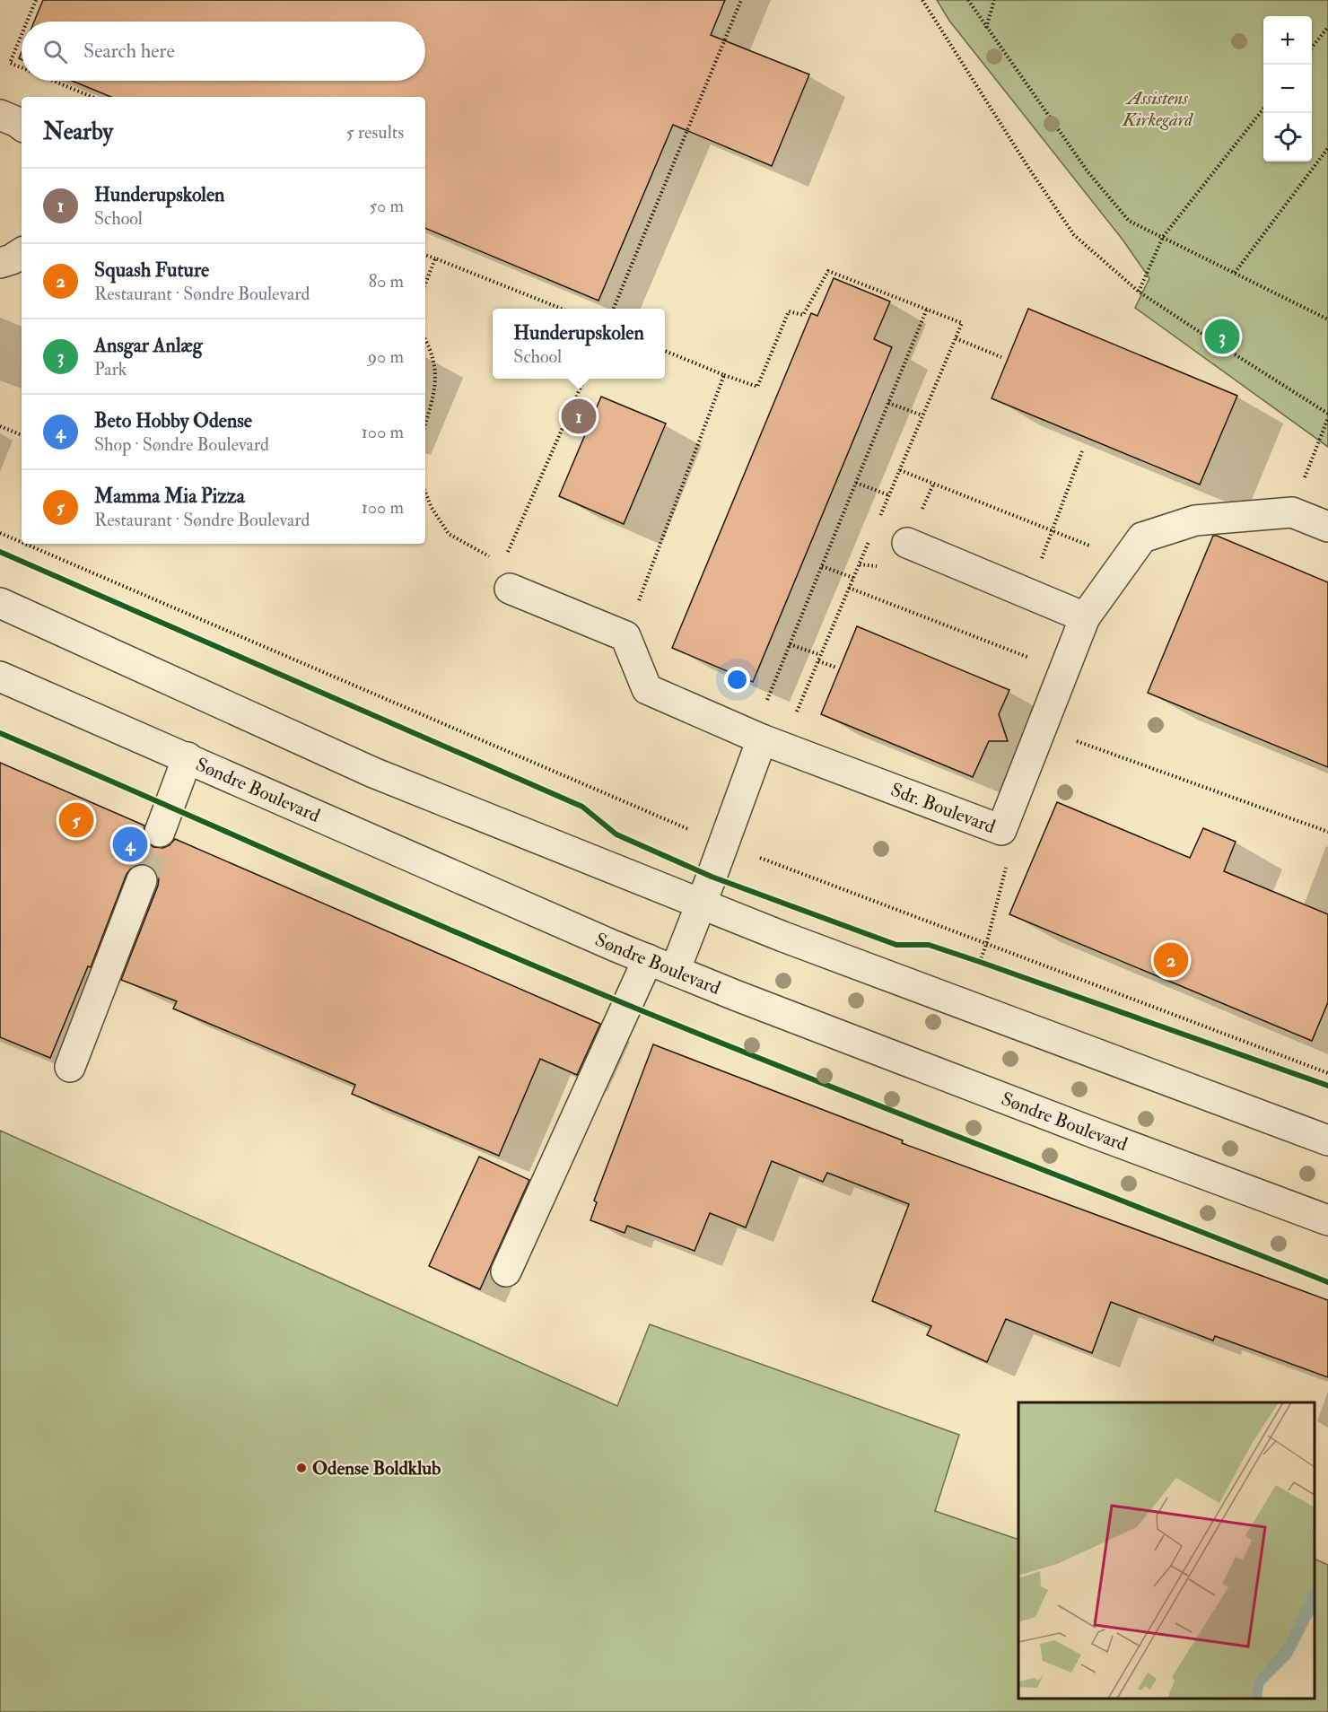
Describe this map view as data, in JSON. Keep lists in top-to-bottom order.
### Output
{
  "streets": {
    "street": ["Søndre Boulevard", "Sdr. Boulevard"]
  },
  "parks": ["Assistens Kirkegård"],
  "places": ["Odense Boldklub"],
  "page": {
    "map_buttons": ["+", "−"],
    "search": "Search here",
    "heading": ["Nearby", "5 results"],
    "list": [
      {
        "mark": "1",
        "name": "Hunderupskolen",
        "note": "School",
        "value": "50 m"
      },
      {
        "mark": "2",
        "name": "Squash Future",
        "note": "Restaurant · Søndre Boulevard",
        "value": "80 m"
      },
      {
        "mark": "3",
        "name": "Ansgar Anlæg",
        "note": "Park",
        "value": "90 m"
      },
      {
        "mark": "4",
        "name": "Beto Hobby Odense",
        "note": "Shop · Søndre Boulevard",
        "value": "100 m"
      },
      {
        "mark": "5",
        "name": "Mamma Mia Pizza",
        "note": "Restaurant · Søndre Boulevard",
        "value": "100 m"
      }
    ],
    "popup": ["Hunderupskolen", "School"],
    "pins": [
      "3",
      "1",
      "5",
      "4",
      "2"
    ]
  }
}
